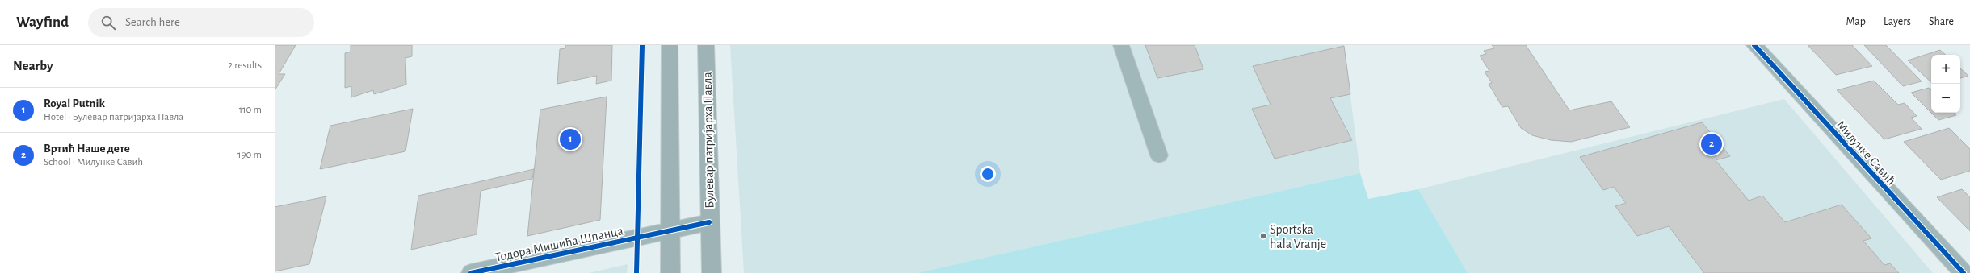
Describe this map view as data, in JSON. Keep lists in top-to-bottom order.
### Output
{
  "streets": {
    "main road": ["Булевар патријарха Павла"],
    "street": ["Милунке Савић", "Тодора Мишића Шпанца"]
  },
  "crossings": [
    ["Булевар патријарха Павла", "Тодора Мишића Шпанца"]
  ],
  "places": ["Sportska hala Vranje"],
  "page": {
    "header": "Wayfind",
    "search": "Search here",
    "nav": ["Map", "Layers", "Share"],
    "heading": ["Nearby", "2 results"],
    "map_buttons": ["+", "−"],
    "list": [
      {
        "mark": "1",
        "name": "Royal Putnik",
        "note": "Hotel · Булевар патријарха Павла",
        "value": "110 m"
      },
      {
        "mark": "2",
        "name": "Вртић Наше дете",
        "note": "School · Милунке Савић",
        "value": "190 m"
      }
    ],
    "pins": ["1", "2"]
  }
}
